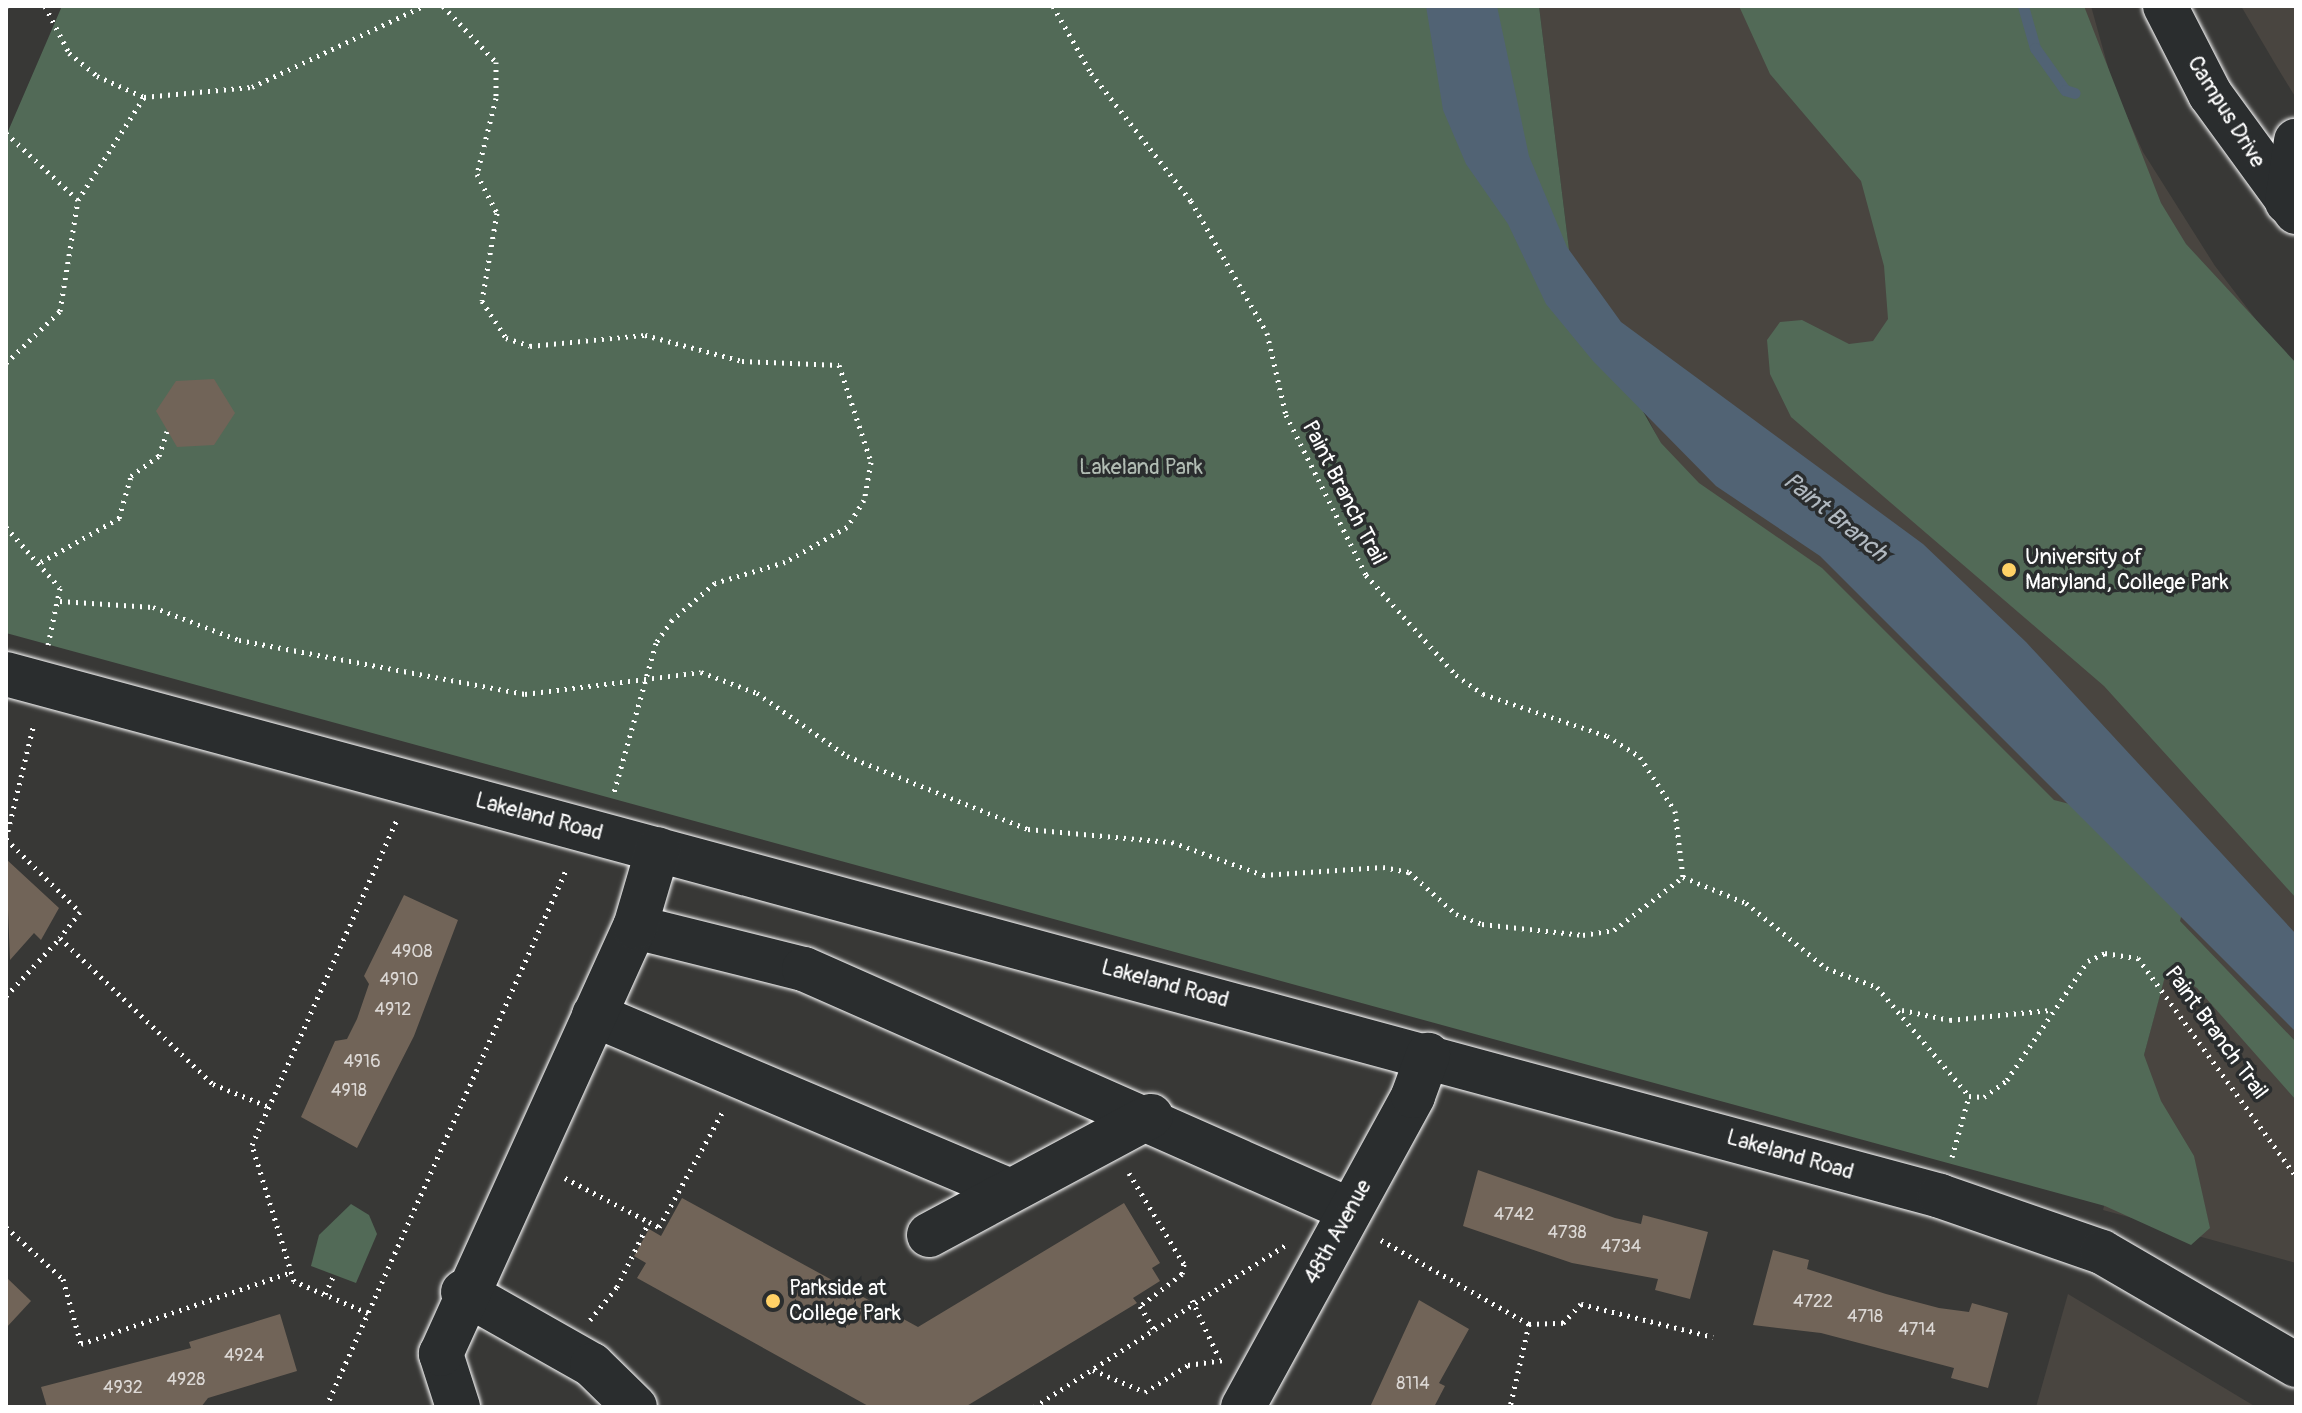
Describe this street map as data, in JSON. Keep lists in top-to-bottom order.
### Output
{
  "streets": {
    "street": ["Campus Drive", "Lakeland Road", "48th Avenue"],
    "path": ["Paint Branch Trail"]
  },
  "crossings": [
    ["Lakeland Road", "48th Avenue"]
  ],
  "water": ["Paint Branch"],
  "parks": ["Lakeland Park"],
  "places": ["University of Maryland, College Park", "Parkside at College Park"],
  "house_numbers": [
    "4908",
    "4910",
    "4912",
    "4916",
    "4918",
    "4742",
    "4738",
    "4734",
    "4722",
    "4718",
    "4714",
    "4924",
    "4928",
    "8114",
    "4932"
  ]
}
